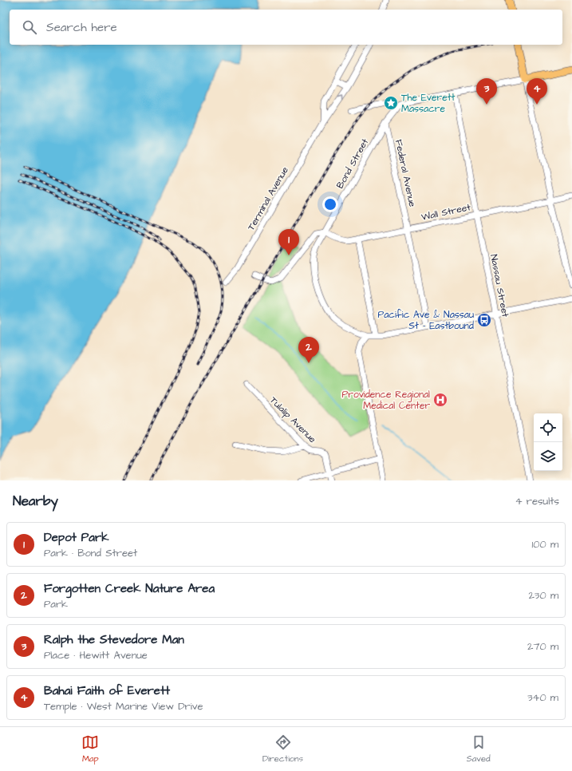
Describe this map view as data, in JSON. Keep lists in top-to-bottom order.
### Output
{
  "streets": {
    "street": [
      "Bond Street",
      "Federal Avenue",
      "Terminal Avenue",
      "Wall Street",
      "Nassau Street",
      "Tulalip Avenue"
    ]
  },
  "crossings": [
    ["Bond Street", "Federal Avenue"],
    ["Bond Street", "Wall Street"],
    ["Federal Avenue", "Wall Street"],
    ["Wall Street", "Nassau Street"]
  ],
  "places": {
    "place": ["The Everett Massacre"],
    "bus stop": ["Pacific Ave & Nassau St - Eastbound"],
    "hospital": ["Providence Regional Medical Center"]
  },
  "page": {
    "search": "Search here",
    "pins": [
      "3",
      "4",
      "1",
      "2"
    ],
    "heading": ["Nearby", "4 results"],
    "list": [
      {
        "mark": "1",
        "name": "Depot Park",
        "note": "Park · Bond Street",
        "value": "100 m"
      },
      {
        "mark": "2",
        "name": "Forgotten Creek Nature Area",
        "note": "Park",
        "value": "230 m"
      },
      {
        "mark": "3",
        "name": "Ralph the Stevedore Man",
        "note": "Place · Hewitt Avenue",
        "value": "270 m"
      },
      {
        "mark": "4",
        "name": "Bahai Faith of Everett",
        "note": "Temple · West Marine View Drive",
        "value": "340 m"
      }
    ],
    "nav": ["Map", "Directions", "Saved"]
  }
}
